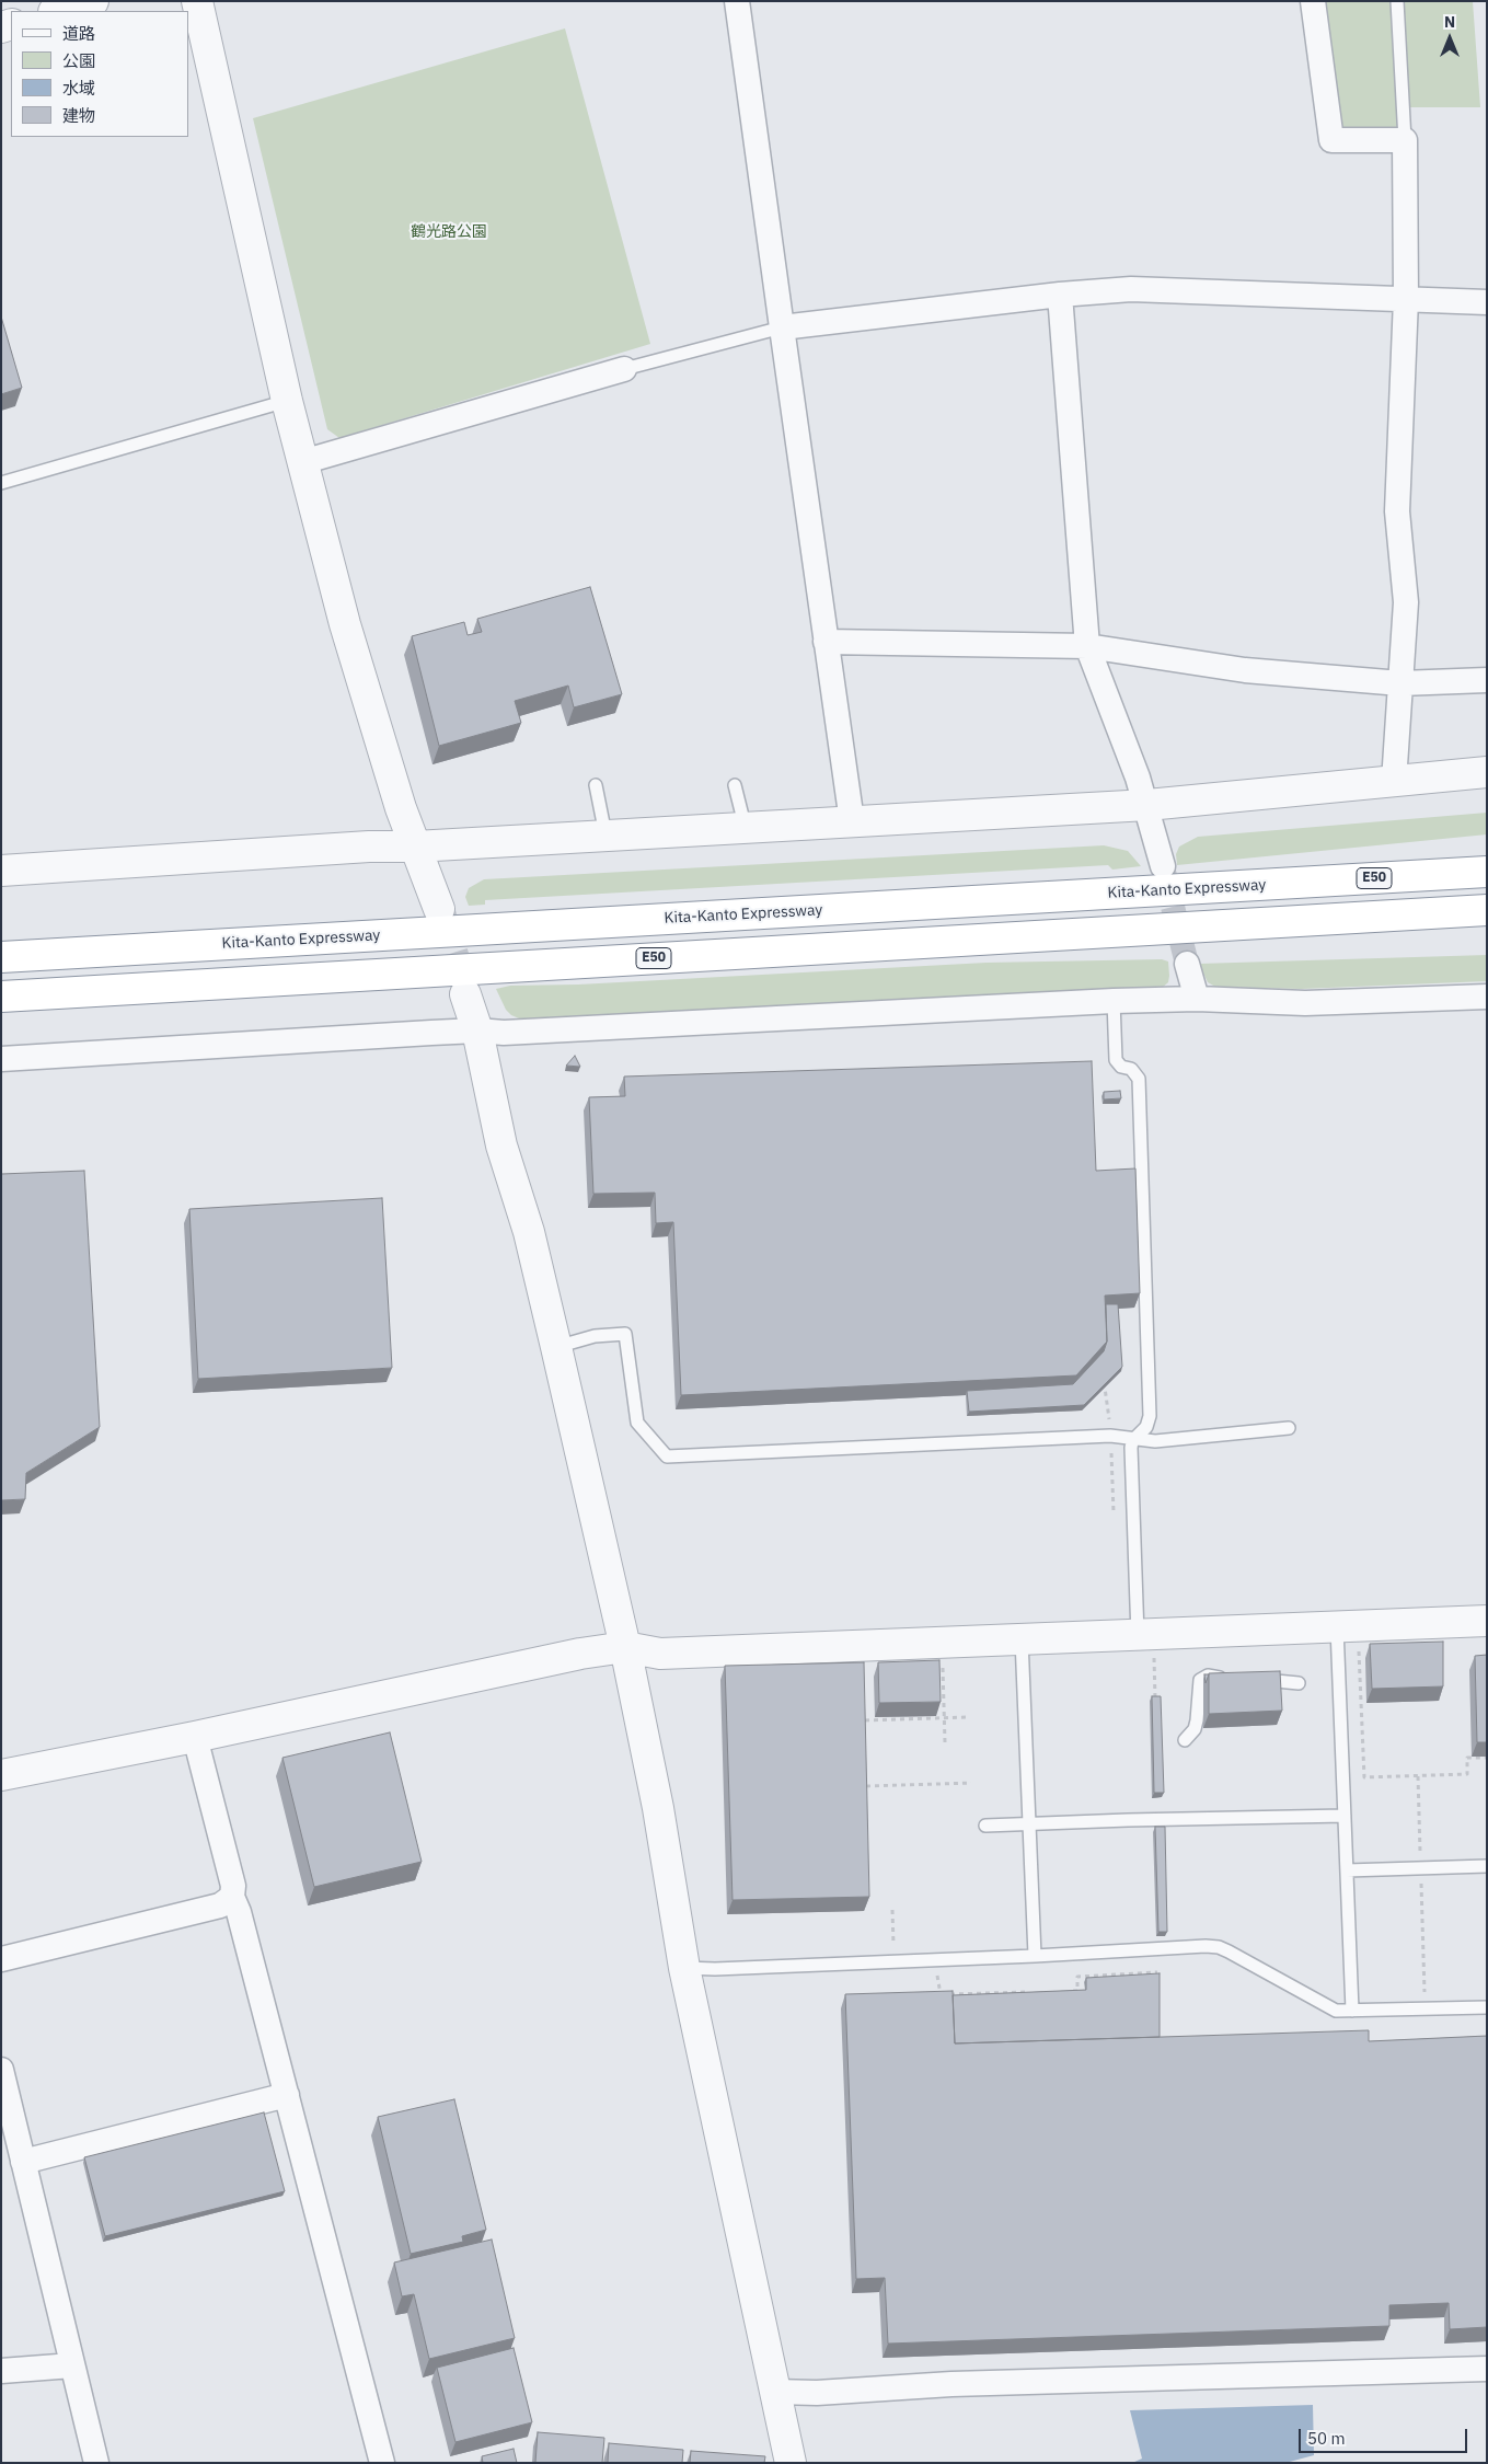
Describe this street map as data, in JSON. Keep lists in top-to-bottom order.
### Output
{
  "streets": {
    "highway": ["E50", "Kita-Kanto Expressway"]
  },
  "parks": ["鶴光路公園"],
  "legend": [
    "道路",
    "公園",
    "水域",
    "建物"
  ],
  "scale_bar": "50 m",
  "north": "top"
}
